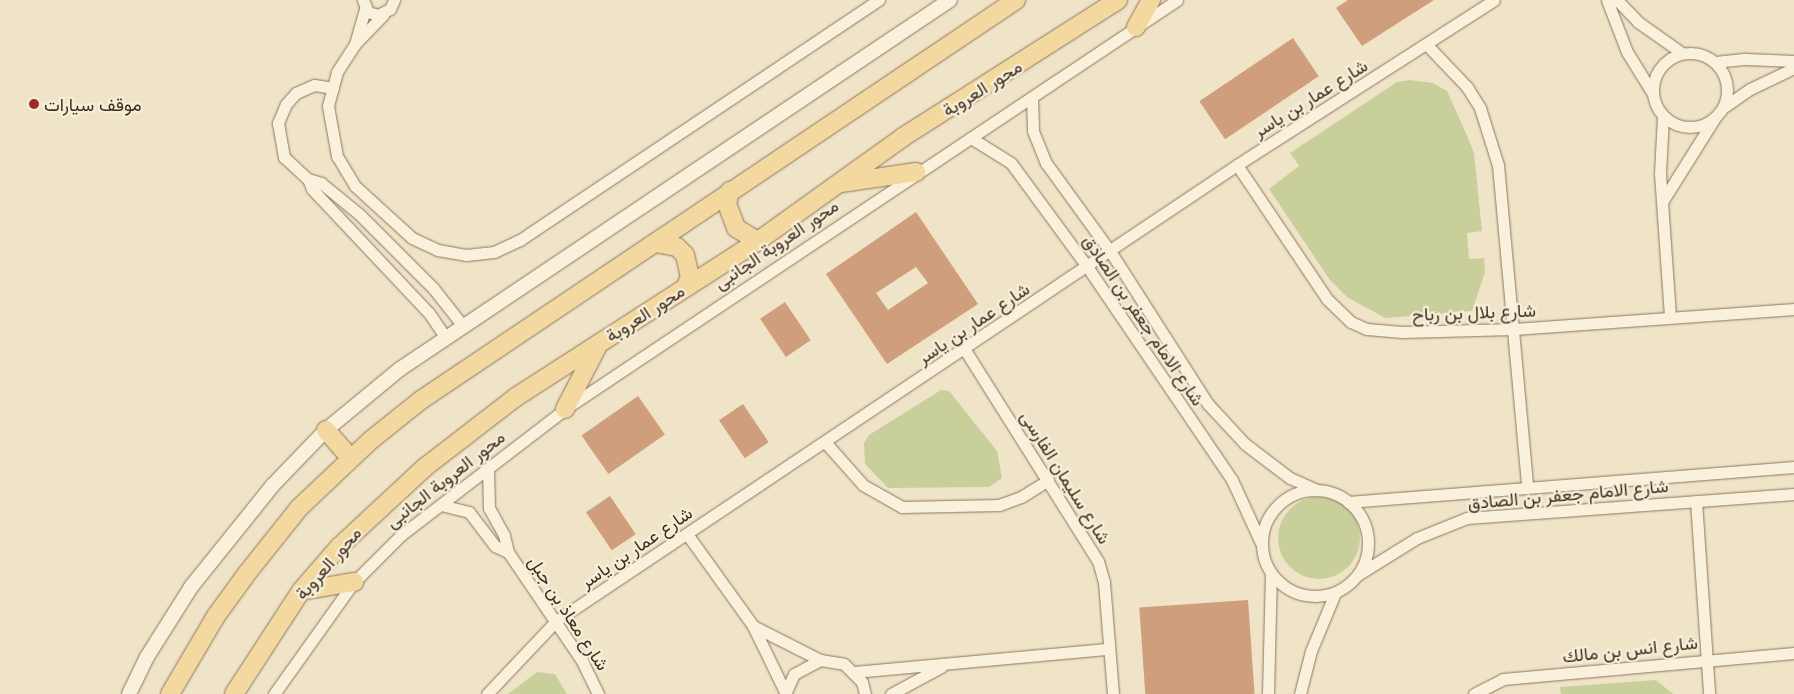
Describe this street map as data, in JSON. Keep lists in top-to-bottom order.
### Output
{
  "streets": {
    "main road": ["محور العروبة"],
    "street": [
      "شارع عمار بن ياسر",
      "محور العروبة الجانبى",
      "شارع بلال بن رباح",
      "شارع الامام جعفر بن الصادق",
      "شارع سليمان الفارسى",
      "شارع معاذ بن جبل",
      "شارع انس بن مالك"
    ]
  },
  "crossings": [
    ["شارع عمار بن ياسر", "شارع بلال بن رباح"],
    ["شارع عمار بن ياسر", "شارع الامام جعفر بن الصادق"],
    ["شارع عمار بن ياسر", "شارع سليمان الفارسى"],
    ["شارع عمار بن ياسر", "شارع معاذ بن جبل"],
    ["محور العروبة الجانبى", "شارع الامام جعفر بن الصادق"],
    ["محور العروبة الجانبى", "شارع معاذ بن جبل"]
  ],
  "places": ["موقف سيارات"]
}
